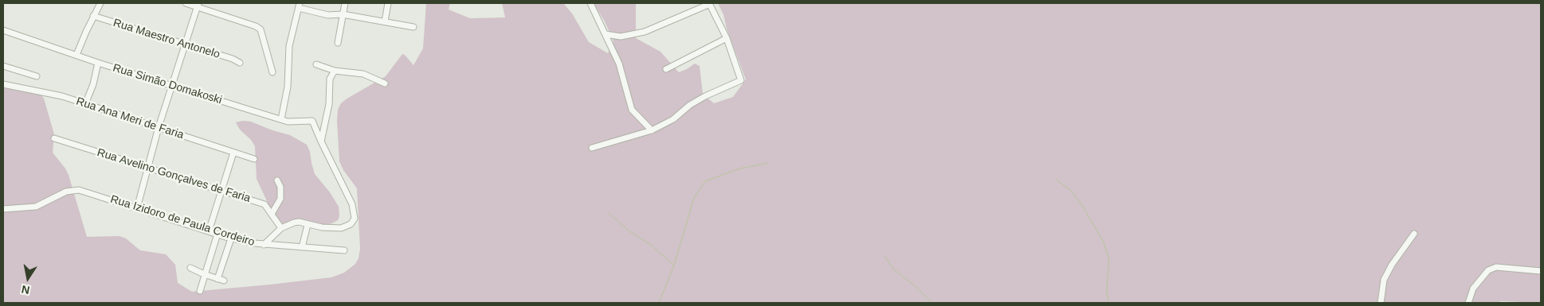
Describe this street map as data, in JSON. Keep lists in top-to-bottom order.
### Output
{
  "streets": {
    "street": [
      "Rua Maestro Antonelo",
      "Rua Simão Domakoski",
      "Rua Ana Meri de Faria",
      "Rua Avelino Gonçalves de Faria",
      "Rua Izidoro de Paula Cordeiro"
    ]
  },
  "north": "bottom"
}
